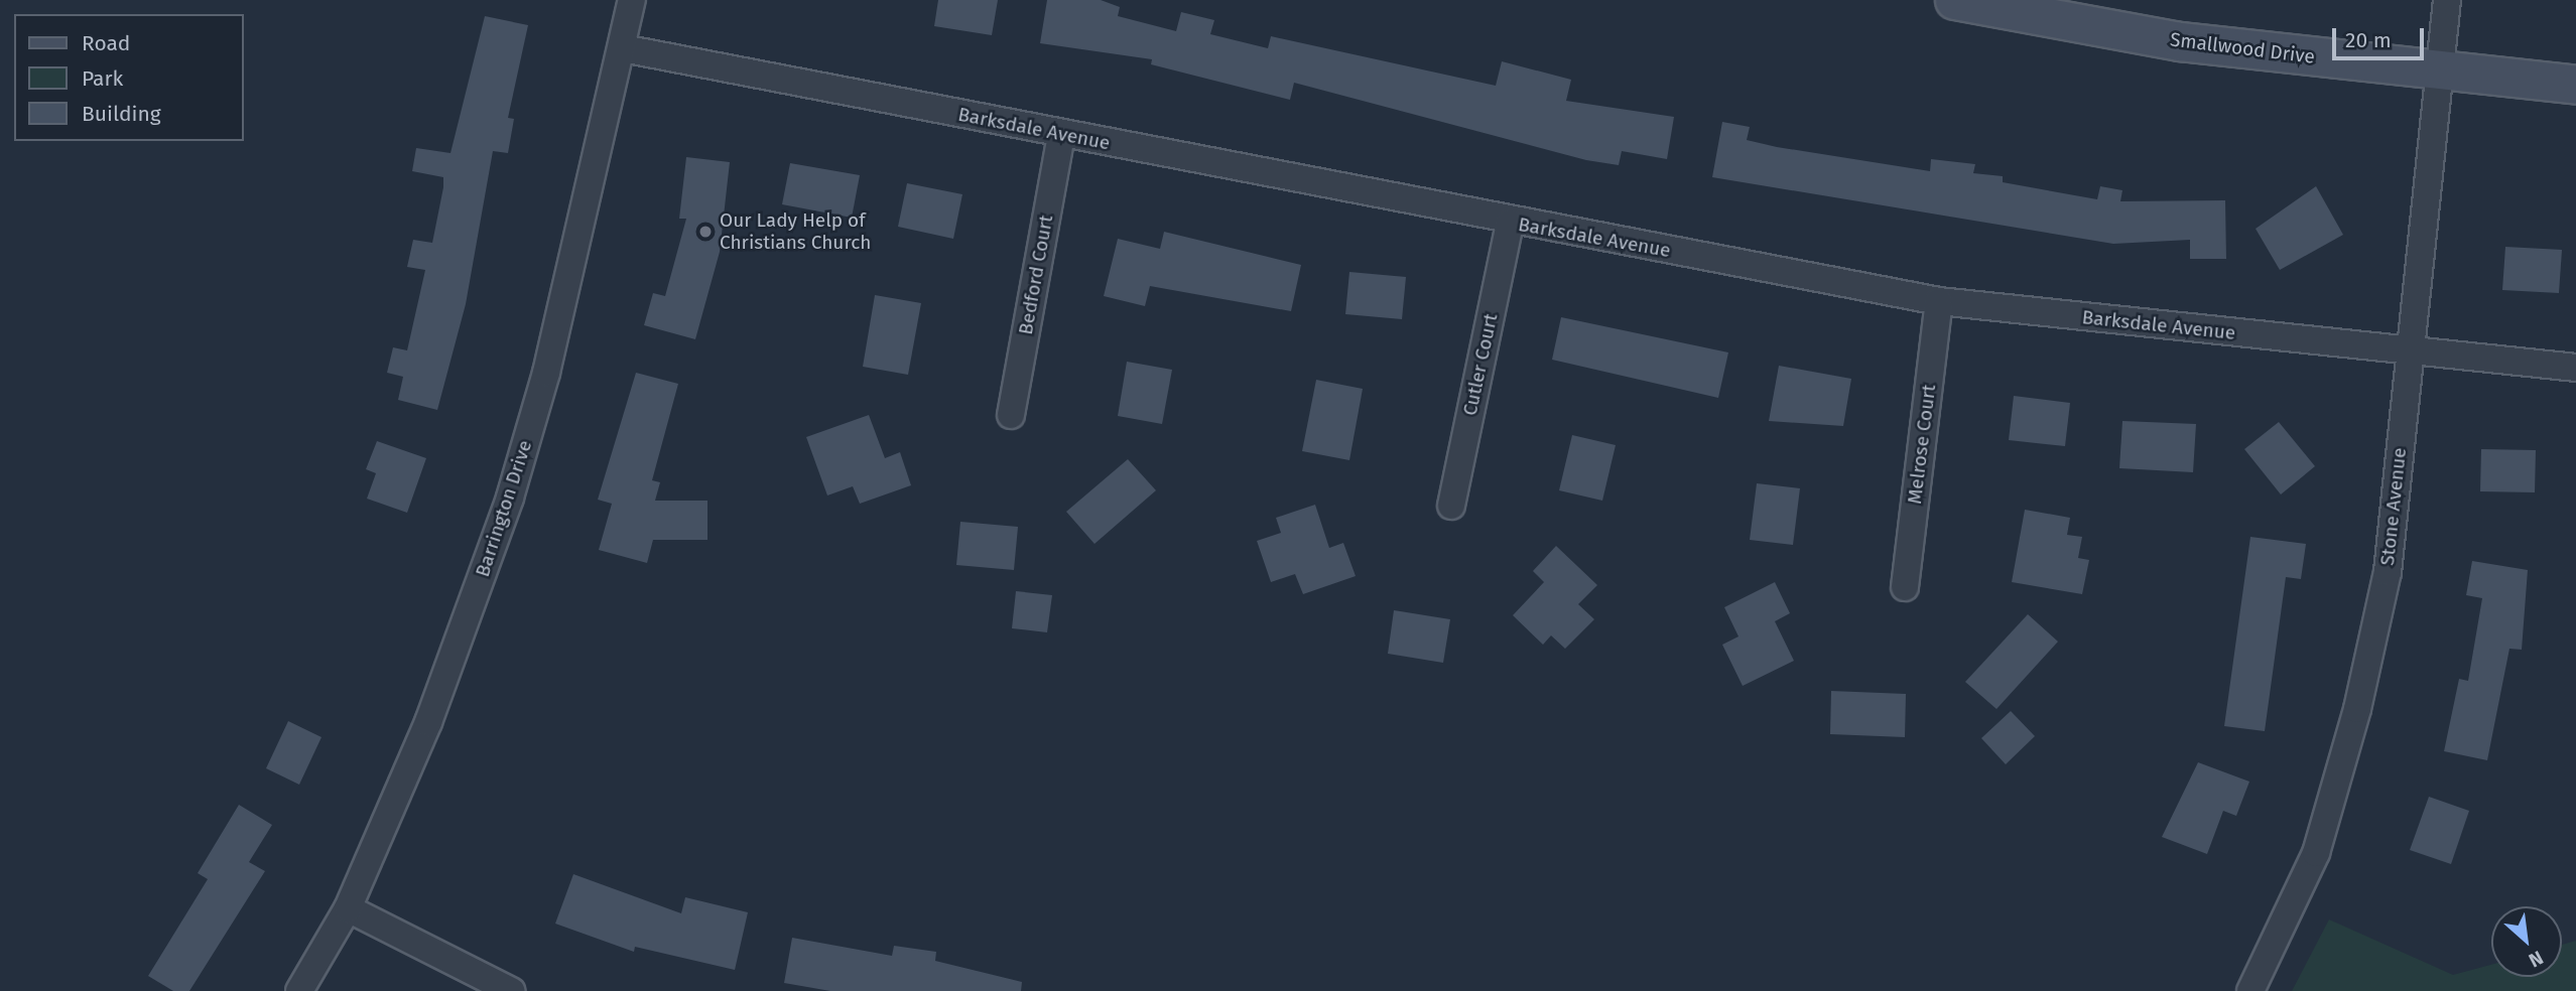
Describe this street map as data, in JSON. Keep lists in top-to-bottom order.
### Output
{
  "streets": {
    "main road": ["Smallwood Drive"],
    "street": [
      "Barksdale Avenue",
      "Bedford Court",
      "Cutler Court",
      "Melrose Court",
      "Stone Avenue",
      "Barrington Drive"
    ]
  },
  "crossings": [
    ["Smallwood Drive", "Stone Avenue"],
    ["Barksdale Avenue", "Bedford Court"],
    ["Barksdale Avenue", "Cutler Court"],
    ["Barksdale Avenue", "Melrose Court"],
    ["Barksdale Avenue", "Stone Avenue"],
    ["Barksdale Avenue", "Barrington Drive"]
  ],
  "places": ["Our Lady Help of Christians Church"],
  "legend": ["Road", "Park", "Building"],
  "scale_bar": "20 m",
  "north": "bottom right"
}
